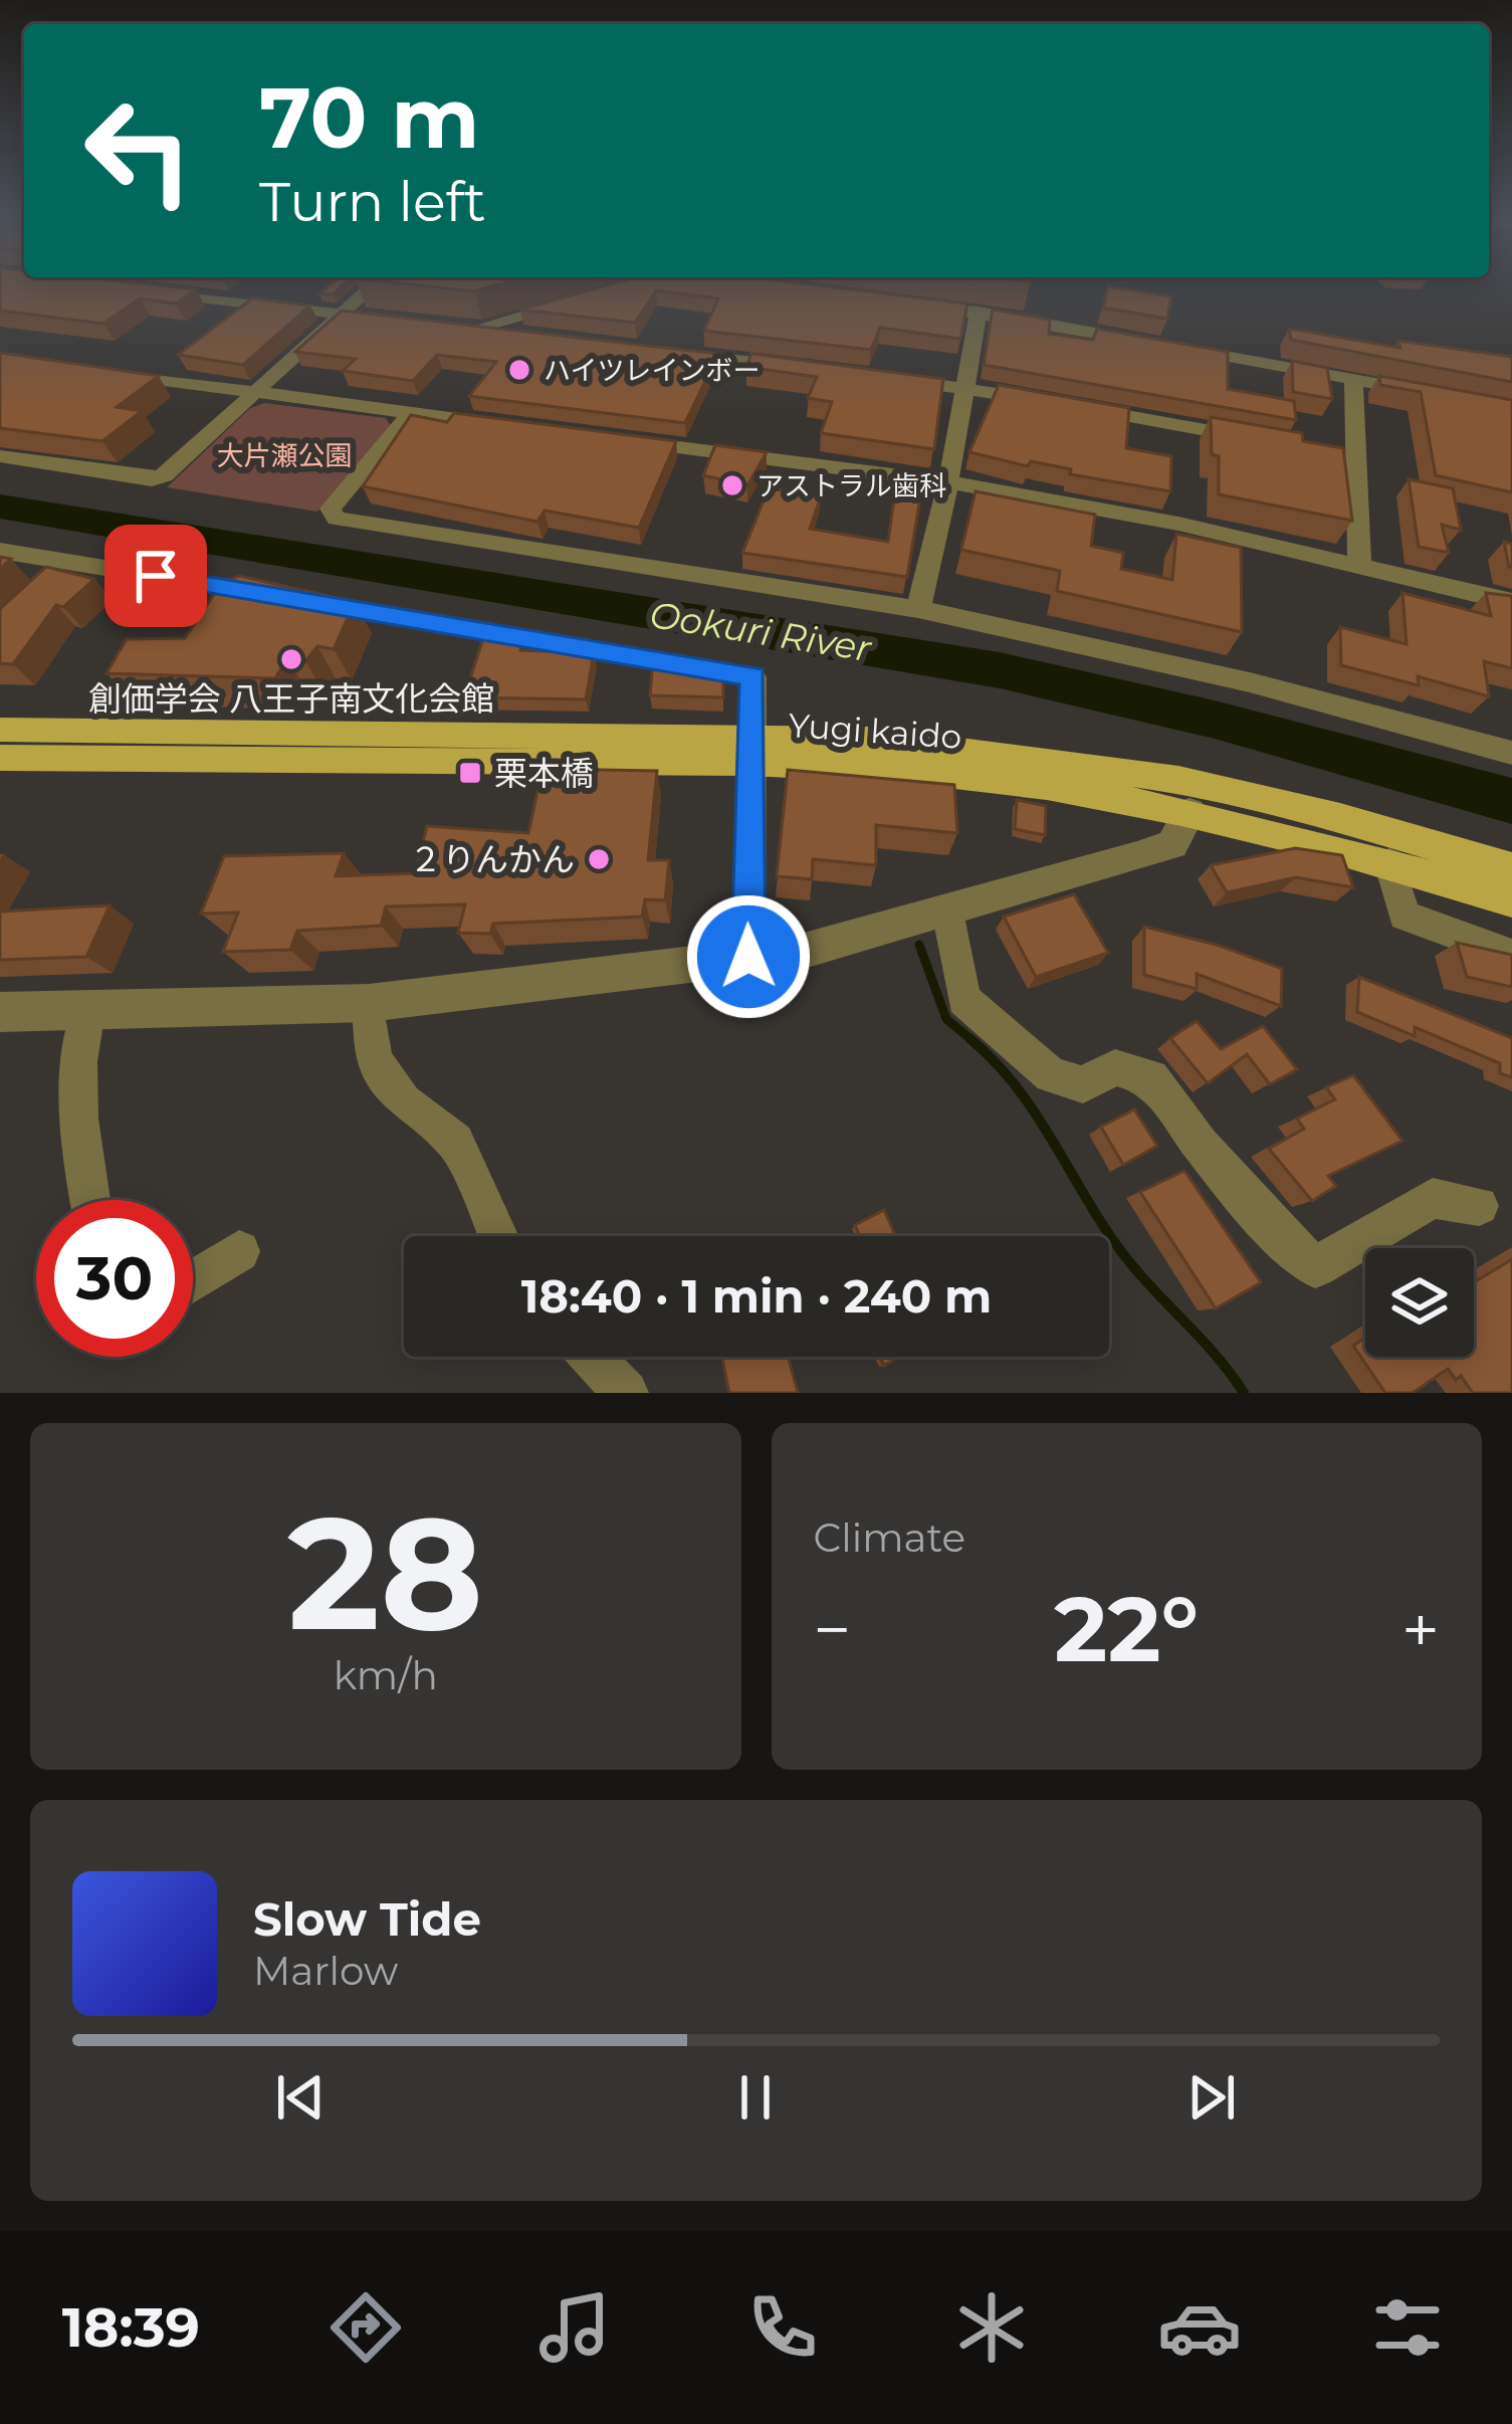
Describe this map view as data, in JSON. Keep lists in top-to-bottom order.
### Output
{
  "streets": {
    "main road": ["Yugi kaido"]
  },
  "water": ["Ookuri River"],
  "parks": ["大片瀬公園"],
  "places": {
    "other": [
      "ハイツレインボー",
      "アストラル歯科",
      "創価学会 八王子南文化会館",
      "２りんかん"
    ],
    "transit": ["栗本橋"]
  },
  "page": {
    "turn": ["70 m", "Turn left"],
    "limit": "30",
    "trip": "18:40 · 1 min · 240 m",
    "tile": [
      ["28", "km/h"],
      "Climate"
    ],
    "heat": ["−", "22°", "+"],
    "song": ["Slow Tide", "Marlow"],
    "tabs": "18:39"
  }
}
